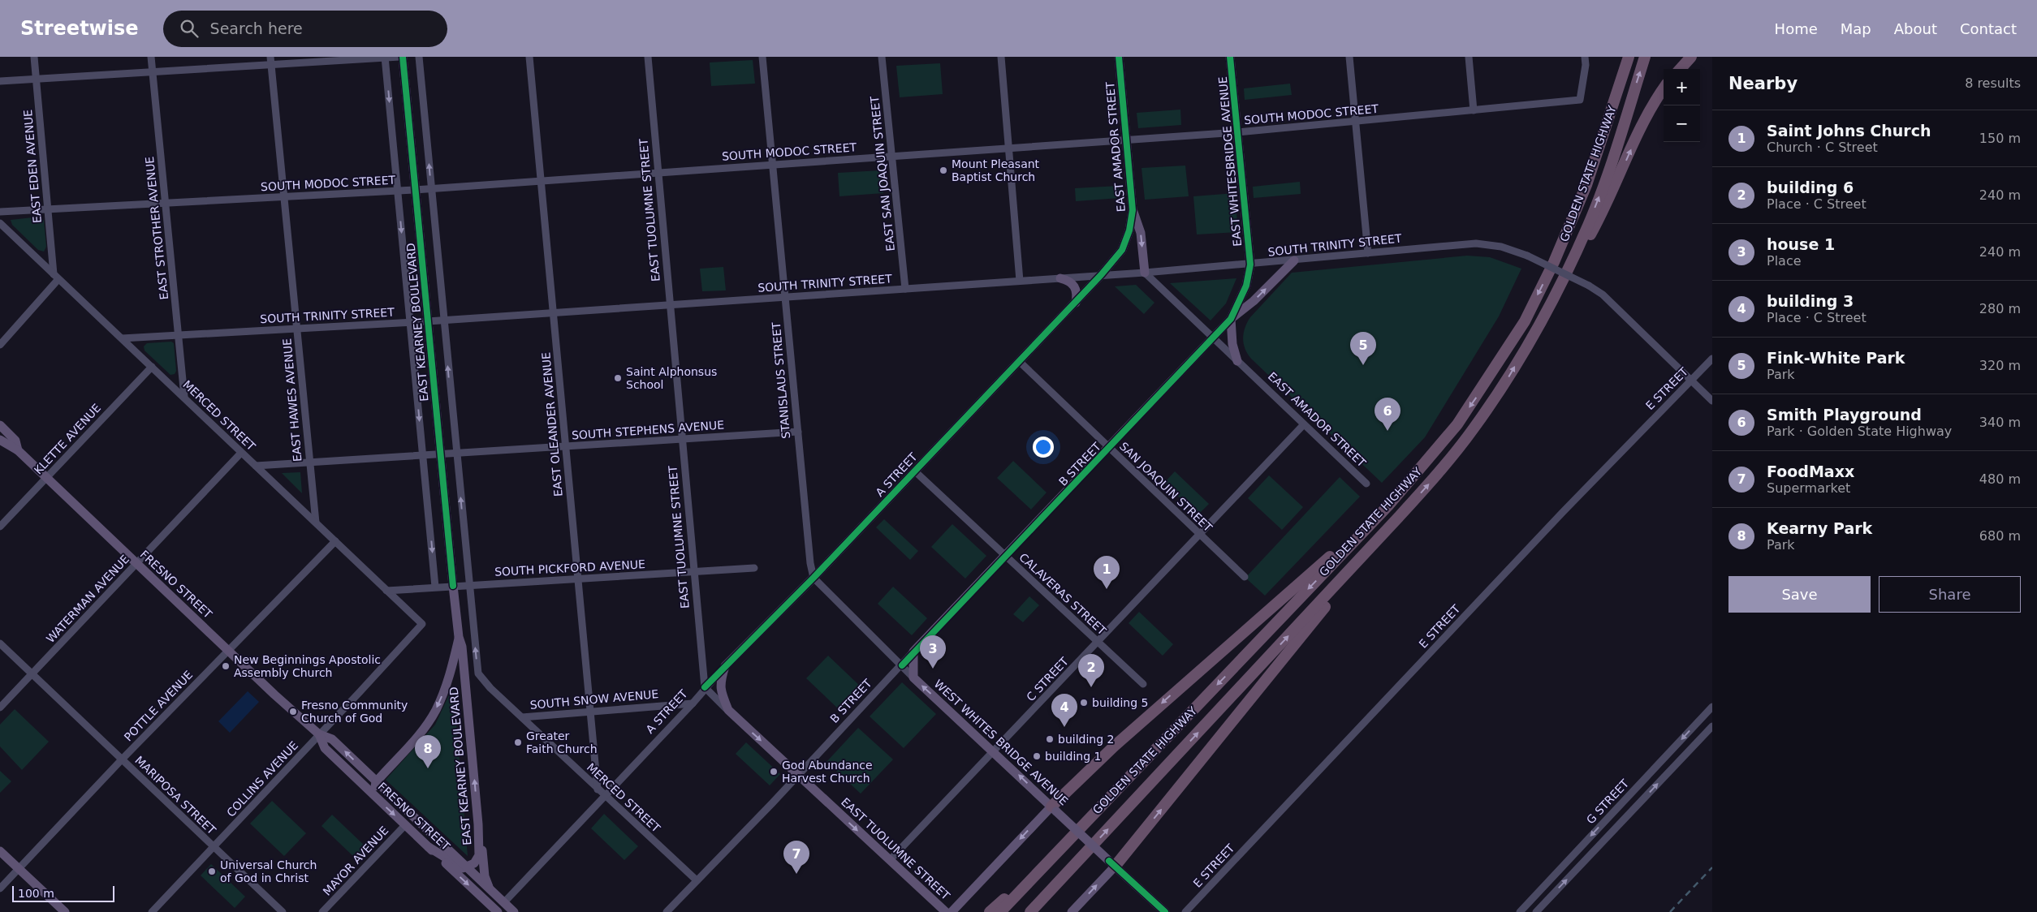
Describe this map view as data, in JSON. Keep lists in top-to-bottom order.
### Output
{
  "streets": {
    "highway": ["GOLDEN STATE HIGHWAY"],
    "main road": [
      "EAST AMADOR STREET",
      "EAST WHITESBRIDGE AVENUE",
      "EAST TUOLUMNE STREET",
      "EAST KEARNEY BOULEVARD",
      "B STREET",
      "A STREET",
      "FRESNO STREET",
      "WEST WHITES BRIDGE AVENUE"
    ],
    "street": [
      "SOUTH MODOC STREET",
      "EAST EDEN AVENUE",
      "EAST SAN JOAQUIN STREET",
      "EAST STROTHER AVENUE",
      "SOUTH TRINITY STREET",
      "STANISLAUS STREET",
      "E STREET",
      "EAST HAWES AVENUE",
      "MERCED STREET",
      "EAST OLEANDER AVENUE",
      "SOUTH STEPHENS AVENUE",
      "KLETTE AVENUE",
      "SAN JOAQUIN STREET",
      "SOUTH PICKFORD AVENUE",
      "CALAVERAS STREET",
      "WATERMAN AVENUE",
      "C STREET",
      "SOUTH SNOW AVENUE",
      "POTTLE AVENUE",
      "COLLINS AVENUE",
      "MARIPOSA STREET",
      "G STREET",
      "MAYOR AVENUE"
    ]
  },
  "crossings": [
    ["SOUTH MODOC STREET", "EAST AMADOR STREET"],
    ["SOUTH MODOC STREET", "EAST WHITESBRIDGE AVENUE"],
    ["SOUTH MODOC STREET", "EAST EDEN AVENUE"],
    ["SOUTH MODOC STREET", "EAST SAN JOAQUIN STREET"],
    ["SOUTH MODOC STREET", "EAST TUOLUMNE STREET"],
    ["SOUTH MODOC STREET", "EAST STROTHER AVENUE"],
    ["SOUTH MODOC STREET", "EAST KEARNEY BOULEVARD"],
    ["SOUTH MODOC STREET", "STANISLAUS STREET"],
    ["SOUTH MODOC STREET", "EAST HAWES AVENUE"],
    ["SOUTH MODOC STREET", "EAST OLEANDER AVENUE"],
    ["EAST AMADOR STREET", "SOUTH TRINITY STREET"],
    ["EAST AMADOR STREET", "B STREET"],
    ["EAST AMADOR STREET", "A STREET"],
    ["EAST AMADOR STREET", "C STREET"],
    ["EAST WHITESBRIDGE AVENUE", "SOUTH TRINITY STREET"],
    ["EAST WHITESBRIDGE AVENUE", "B STREET"],
    ["EAST EDEN AVENUE", "MERCED STREET"],
    ["EAST SAN JOAQUIN STREET", "SOUTH TRINITY STREET"],
    ["EAST TUOLUMNE STREET", "SOUTH TRINITY STREET"],
    ["EAST TUOLUMNE STREET", "SOUTH STEPHENS AVENUE"],
    ["EAST TUOLUMNE STREET", "B STREET"],
    ["EAST TUOLUMNE STREET", "A STREET"],
    ["EAST TUOLUMNE STREET", "SOUTH PICKFORD AVENUE"],
    ["EAST TUOLUMNE STREET", "C STREET"],
    ["EAST STROTHER AVENUE", "SOUTH TRINITY STREET"],
    ["EAST STROTHER AVENUE", "MERCED STREET"],
    ["SOUTH TRINITY STREET", "EAST KEARNEY BOULEVARD"],
    ["SOUTH TRINITY STREET", "STANISLAUS STREET"],
    ["SOUTH TRINITY STREET", "E STREET"],
    ["SOUTH TRINITY STREET", "EAST HAWES AVENUE"],
    ["SOUTH TRINITY STREET", "MERCED STREET"],
    ["SOUTH TRINITY STREET", "EAST OLEANDER AVENUE"],
    ["SOUTH TRINITY STREET", "B STREET"],
    ["SOUTH TRINITY STREET", "A STREET"],
    ["EAST KEARNEY BOULEVARD", "SOUTH STEPHENS AVENUE"],
    ["EAST KEARNEY BOULEVARD", "SOUTH PICKFORD AVENUE"],
    ["EAST KEARNEY BOULEVARD", "FRESNO STREET"],
    ["STANISLAUS STREET", "SOUTH STEPHENS AVENUE"],
    ["STANISLAUS STREET", "A STREET"],
    ["EAST HAWES AVENUE", "MERCED STREET"],
    ["EAST HAWES AVENUE", "SOUTH STEPHENS AVENUE"],
    ["MERCED STREET", "EAST OLEANDER AVENUE"],
    ["MERCED STREET", "SOUTH STEPHENS AVENUE"],
    ["MERCED STREET", "KLETTE AVENUE"],
    ["MERCED STREET", "B STREET"],
    ["MERCED STREET", "A STREET"],
    ["MERCED STREET", "SOUTH PICKFORD AVENUE"],
    ["MERCED STREET", "WATERMAN AVENUE"],
    ["MERCED STREET", "SOUTH SNOW AVENUE"],
    ["MERCED STREET", "POTTLE AVENUE"],
    ["MERCED STREET", "COLLINS AVENUE"],
    ["EAST OLEANDER AVENUE", "SOUTH STEPHENS AVENUE"],
    ["EAST OLEANDER AVENUE", "SOUTH PICKFORD AVENUE"],
    ["EAST OLEANDER AVENUE", "SOUTH SNOW AVENUE"],
    ["KLETTE AVENUE", "FRESNO STREET"],
    ["B STREET", "SAN JOAQUIN STREET"],
    ["B STREET", "CALAVERAS STREET"],
    ["B STREET", "WEST WHITES BRIDGE AVENUE"],
    ["A STREET", "SAN JOAQUIN STREET"],
    ["A STREET", "FRESNO STREET"],
    ["A STREET", "CALAVERAS STREET"],
    ["A STREET", "SOUTH SNOW AVENUE"],
    ["SAN JOAQUIN STREET", "C STREET"],
    ["FRESNO STREET", "WATERMAN AVENUE"],
    ["FRESNO STREET", "POTTLE AVENUE"],
    ["FRESNO STREET", "COLLINS AVENUE"],
    ["FRESNO STREET", "MAYOR AVENUE"],
    ["CALAVERAS STREET", "C STREET"],
    ["WATERMAN AVENUE", "MARIPOSA STREET"],
    ["C STREET", "WEST WHITES BRIDGE AVENUE"],
    ["POTTLE AVENUE", "MARIPOSA STREET"],
    ["COLLINS AVENUE", "MARIPOSA STREET"]
  ],
  "one_way": ["WEST WHITES BRIDGE AVENUE"],
  "places": [
    "Mount Pleasant Baptist Church",
    "Saint Alphonsus School",
    "New Beginnings Apostolic Assembly Church",
    "building 5",
    "Fresno Community Church of God",
    "building 2",
    "Greater Faith Church",
    "building 1",
    "God Abundance Harvest Church",
    "Universal Church of God in Christ"
  ],
  "scale_bar": "100 m",
  "page": {
    "header": "Streetwise",
    "search": "Search here",
    "nav": [
      "Home",
      "Map",
      "About",
      "Contact"
    ],
    "heading": ["Nearby", "8 results"],
    "map_buttons": ["+", "−"],
    "list": [
      {
        "mark": "1",
        "name": "Saint Johns Church",
        "note": "Church · C Street",
        "value": "150 m"
      },
      {
        "mark": "2",
        "name": "building 6",
        "note": "Place · C Street",
        "value": "240 m"
      },
      {
        "mark": "3",
        "name": "house 1",
        "note": "Place",
        "value": "240 m"
      },
      {
        "mark": "4",
        "name": "building 3",
        "note": "Place · C Street",
        "value": "280 m"
      },
      {
        "mark": "5",
        "name": "Fink-White Park",
        "note": "Park",
        "value": "320 m"
      },
      {
        "mark": "6",
        "name": "Smith Playground",
        "note": "Park · Golden State Highway",
        "value": "340 m"
      },
      {
        "mark": "7",
        "name": "FoodMaxx",
        "note": "Supermarket",
        "value": "480 m"
      },
      {
        "mark": "8",
        "name": "Kearny Park",
        "note": "Park",
        "value": "680 m"
      }
    ],
    "pins": [
      "5",
      "6",
      "1",
      "3",
      "2",
      "4",
      "8",
      "7"
    ],
    "buttons": ["Save", "Share"],
    "scale": "100 m"
  }
}
